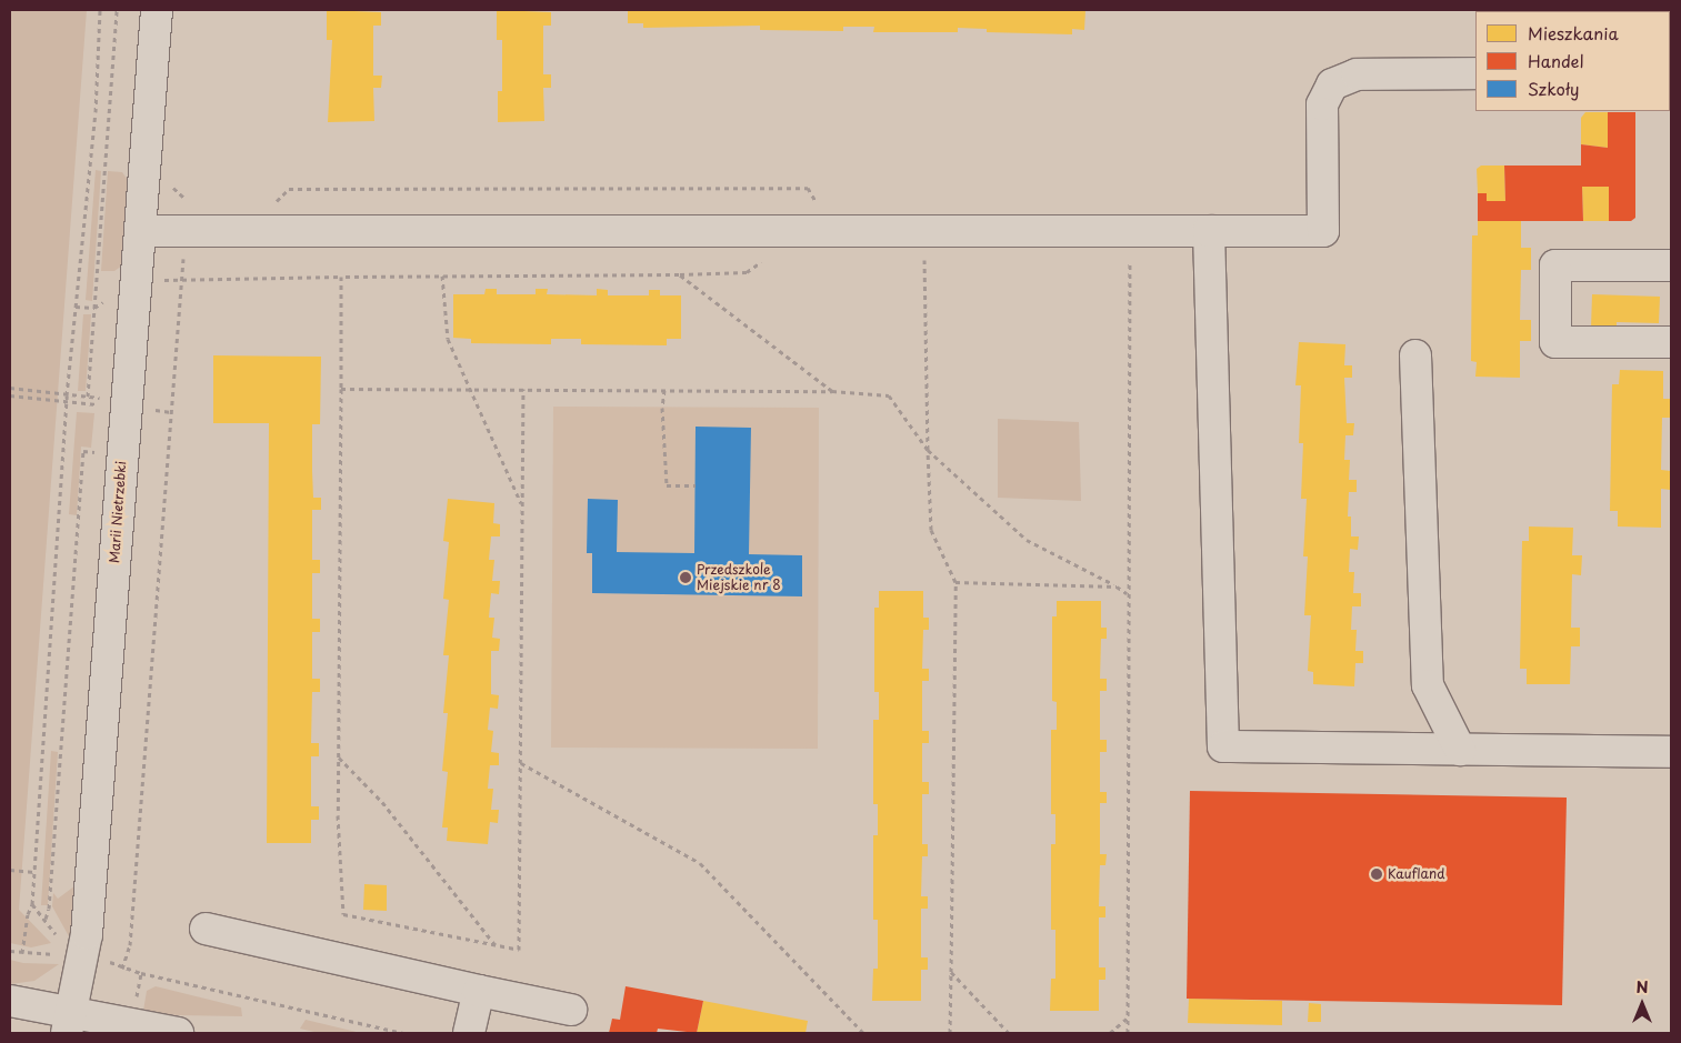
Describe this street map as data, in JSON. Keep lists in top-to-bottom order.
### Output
{
  "streets": {
    "street": ["Marii Nietrzebki"]
  },
  "places": ["Przedszkole Miejskie nr 8", "Kaufland"],
  "legend": ["Mieszkania", "Handel", "Szkoły"],
  "north": "top"
}
